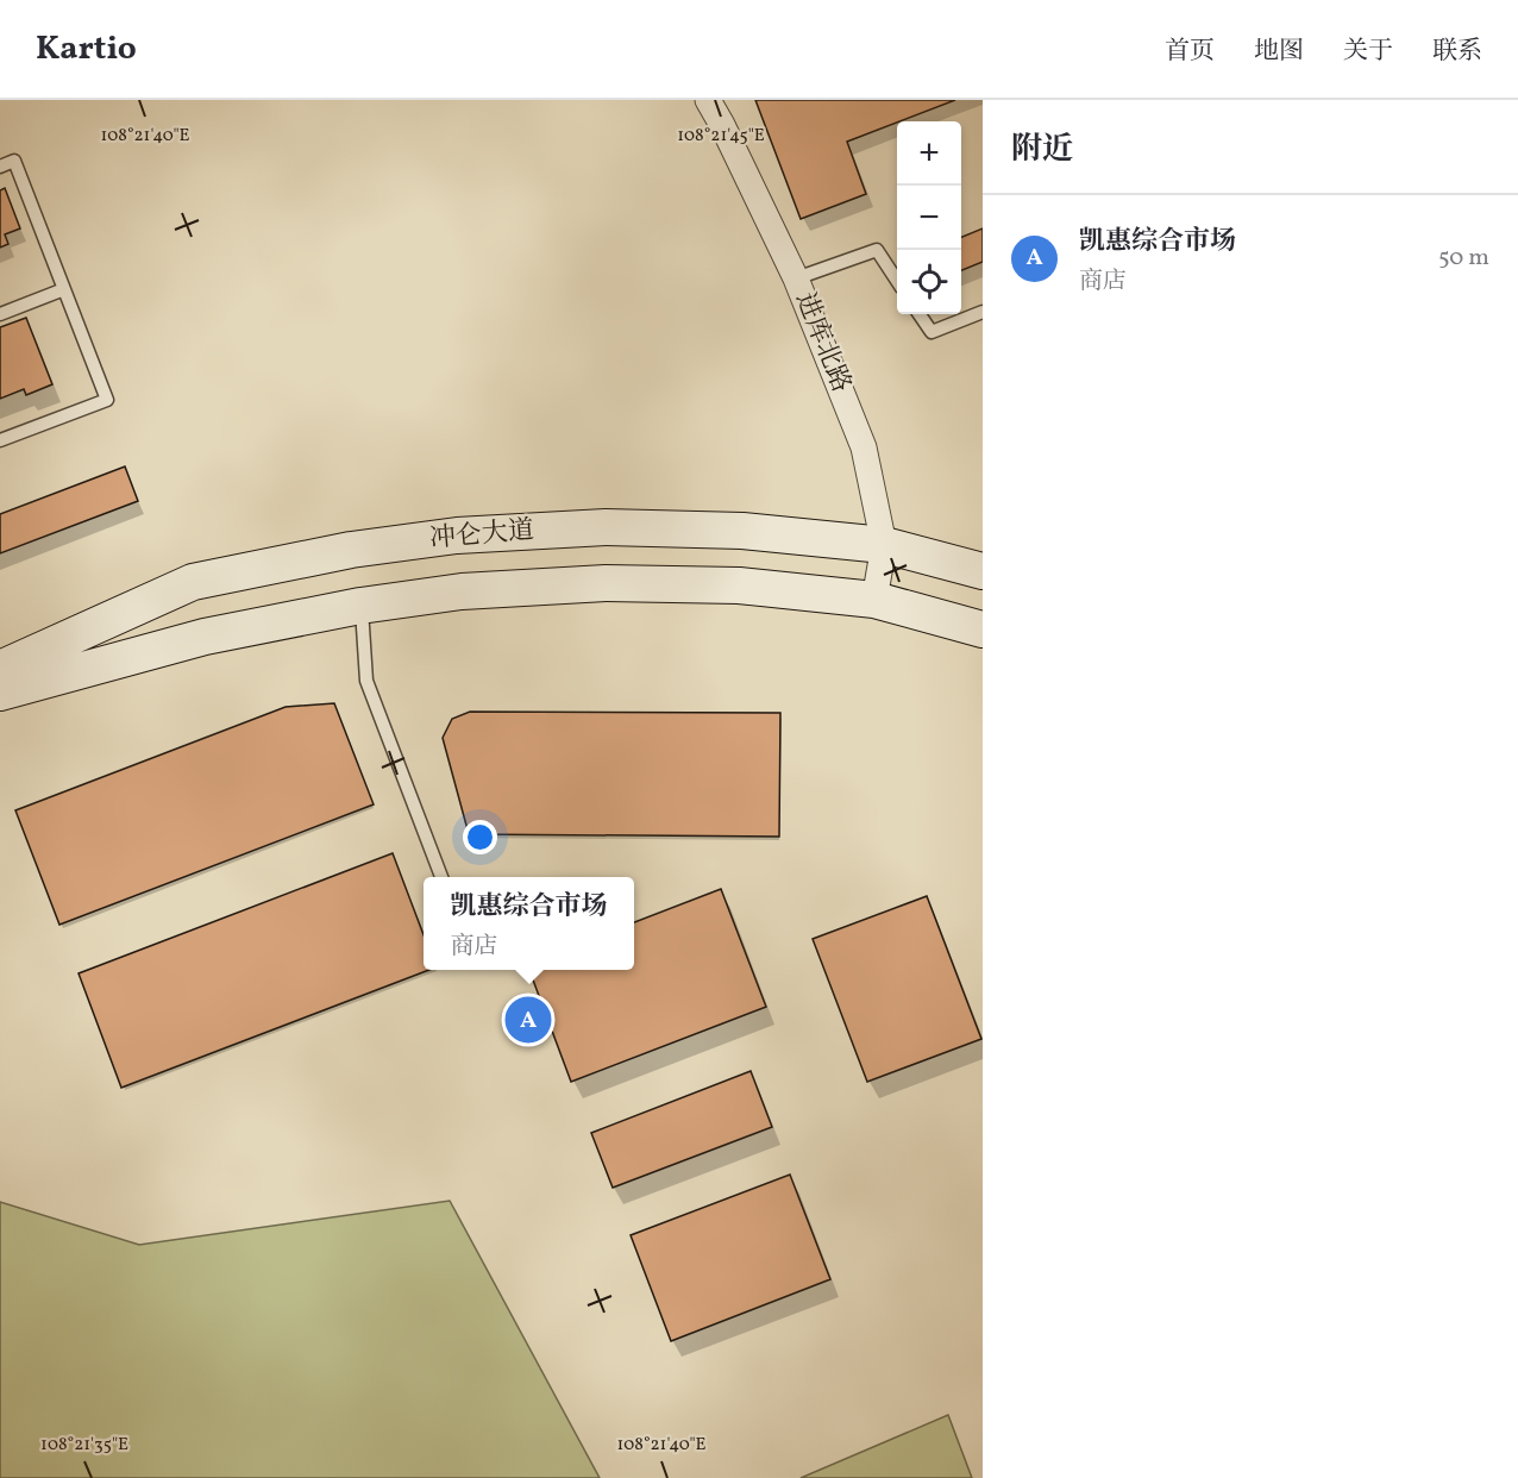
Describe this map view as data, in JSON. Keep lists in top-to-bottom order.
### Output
{
  "streets": {
    "main road": ["冲仑大道"],
    "street": ["进库北路"]
  },
  "crossings": [
    ["进库北路", "冲仑大道"]
  ],
  "page": {
    "header": "Kartio",
    "nav": [
      "首页",
      "地图",
      "关于",
      "联系"
    ],
    "heading": "附近",
    "map_buttons": ["+", "−"],
    "list": [
      {
        "mark": "A",
        "name": "凯惠综合市场",
        "note": "商店",
        "value": "50 m"
      }
    ],
    "popup": ["凯惠综合市场", "商店"],
    "pins": "A"
  },
  "coordinates": ["108°21'40\"E", "108°21'45\"E", "108°21'35\"E"]
}
